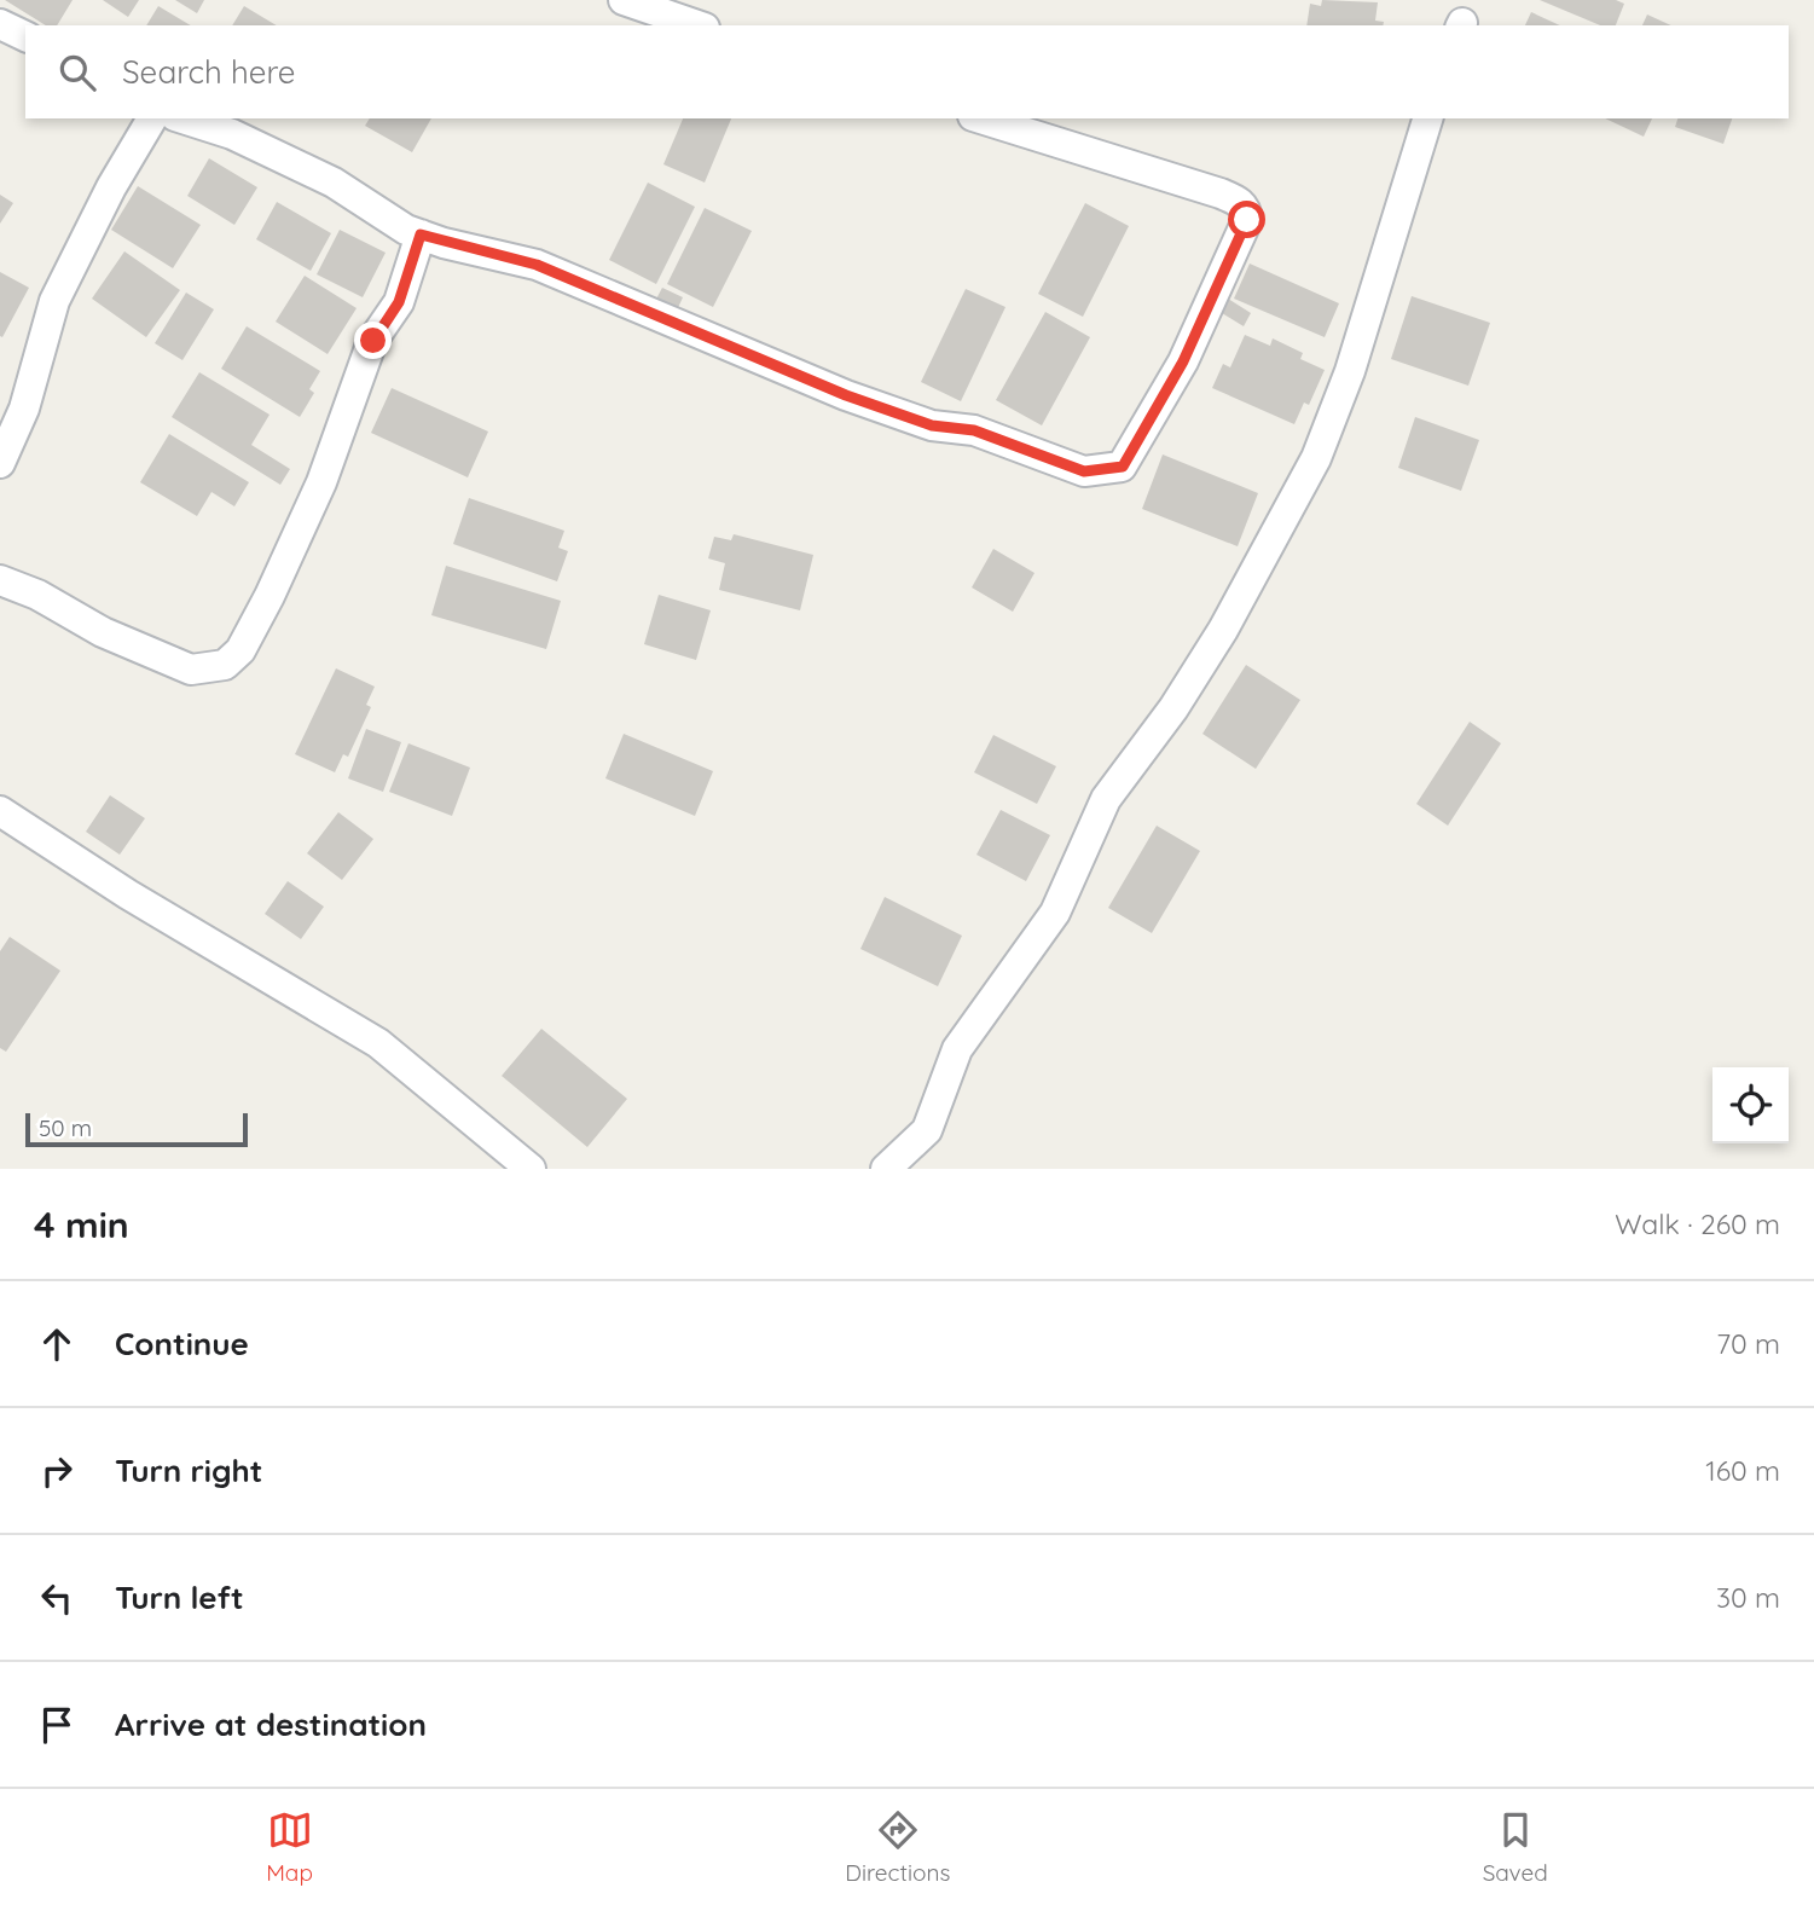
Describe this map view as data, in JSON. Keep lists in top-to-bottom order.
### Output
{
  "scale_bar": "50 m",
  "page": {
    "search": "Search here",
    "scale": "50 m",
    "heading": ["4 min", "Walk · 260 m"],
    "list": [
      ["Continue", "70 m"],
      ["Turn right", "160 m"],
      ["Turn left", "30 m"],
      "Arrive at destination"
    ],
    "nav": ["Map", "Directions", "Saved"]
  }
}
